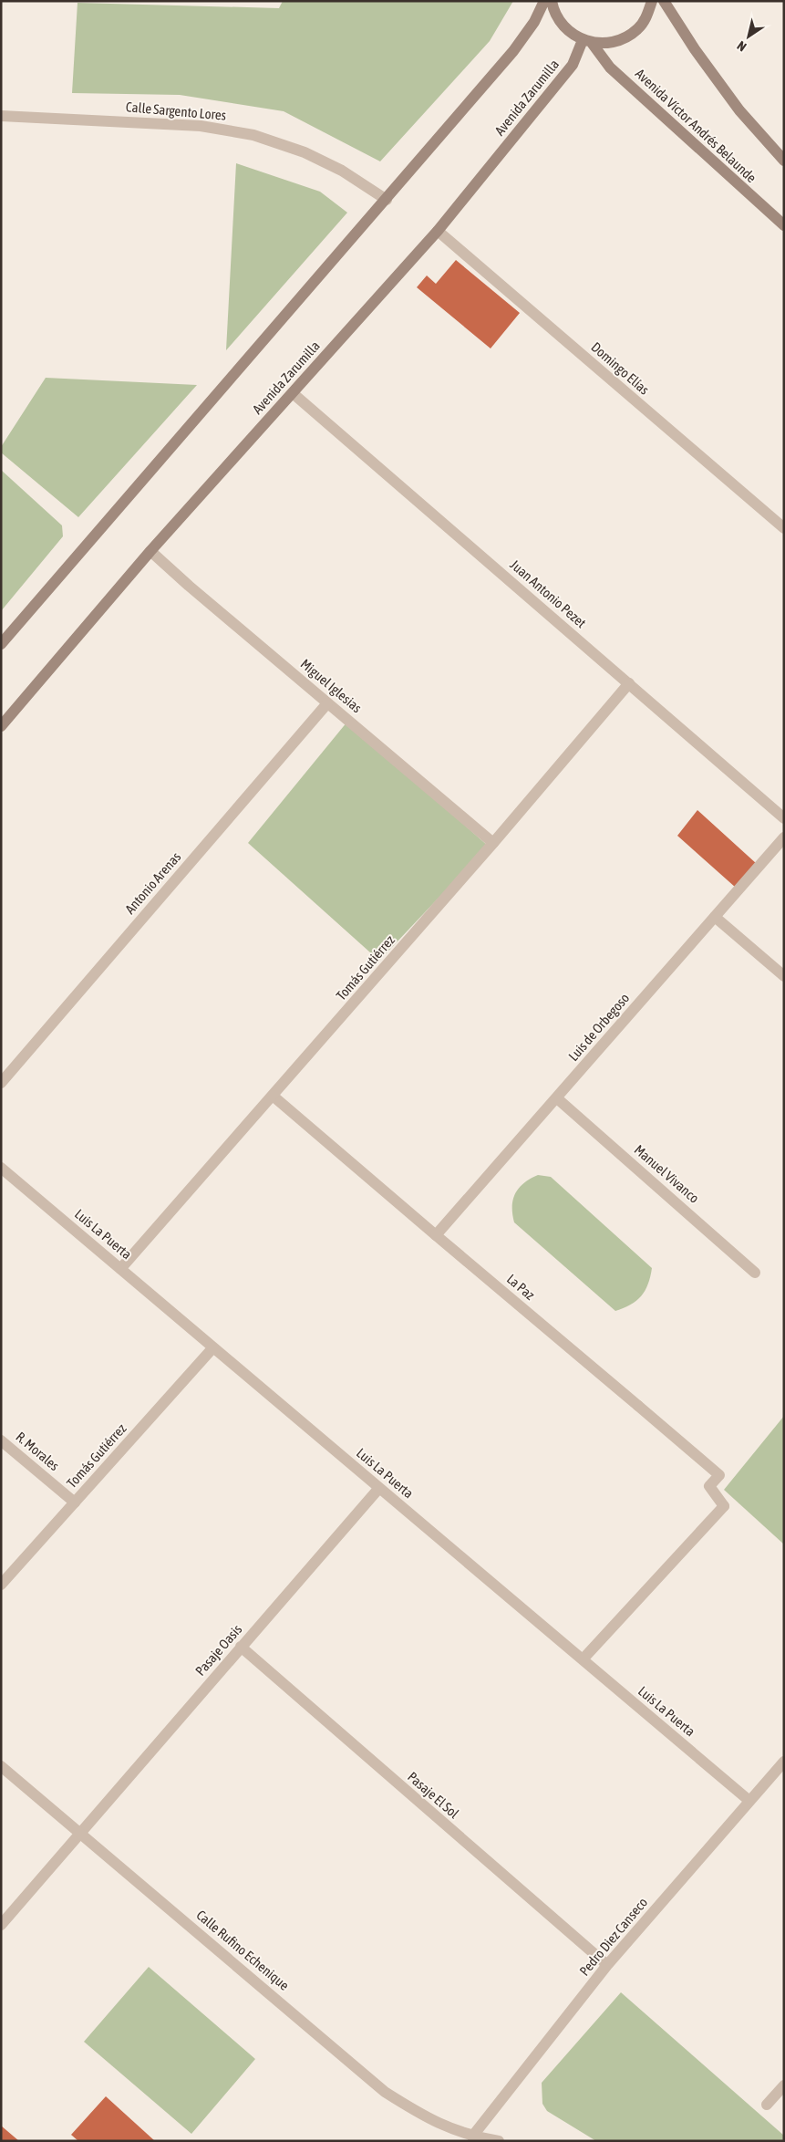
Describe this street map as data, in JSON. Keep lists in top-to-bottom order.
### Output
{
  "streets": {
    "main road": ["Avenida Zarumilla", "Avenida Víctor Andrés Belaunde"],
    "street": [
      "Calle Sargento Lores",
      "Domingo Elías",
      "Juan Antonio Pezet",
      "Miguel Iglesias",
      "Antonio Arenas",
      "Tomás Gutiérrez",
      "Luis de Orbegoso",
      "Manuel Vivanco",
      "Luis La Puerta",
      "La Paz",
      "R. Morales",
      "Pasaje Oasis",
      "Pasaje El Sol",
      "Pedro Diez Canseco",
      "Calle Rufino Echenique"
    ]
  },
  "crossings": [
    ["Avenida Zarumilla", "Avenida Víctor Andrés Belaunde"],
    ["Avenida Zarumilla", "Domingo Elías"],
    ["Avenida Zarumilla", "Juan Antonio Pezet"],
    ["Avenida Zarumilla", "Miguel Iglesias"],
    ["Juan Antonio Pezet", "Tomás Gutiérrez"],
    ["Miguel Iglesias", "Antonio Arenas"],
    ["Miguel Iglesias", "Tomás Gutiérrez"],
    ["Tomás Gutiérrez", "Luis La Puerta"],
    ["Tomás Gutiérrez", "La Paz"],
    ["Tomás Gutiérrez", "R. Morales"],
    ["Luis de Orbegoso", "Manuel Vivanco"],
    ["Luis de Orbegoso", "La Paz"],
    ["Luis La Puerta", "La Paz"],
    ["Luis La Puerta", "Pasaje Oasis"],
    ["Luis La Puerta", "Pedro Diez Canseco"],
    ["Pasaje Oasis", "Pasaje El Sol"],
    ["Pasaje Oasis", "Calle Rufino Echenique"],
    ["Pasaje El Sol", "Pedro Diez Canseco"],
    ["Pedro Diez Canseco", "Calle Rufino Echenique"]
  ],
  "north": "bottom left"
}
